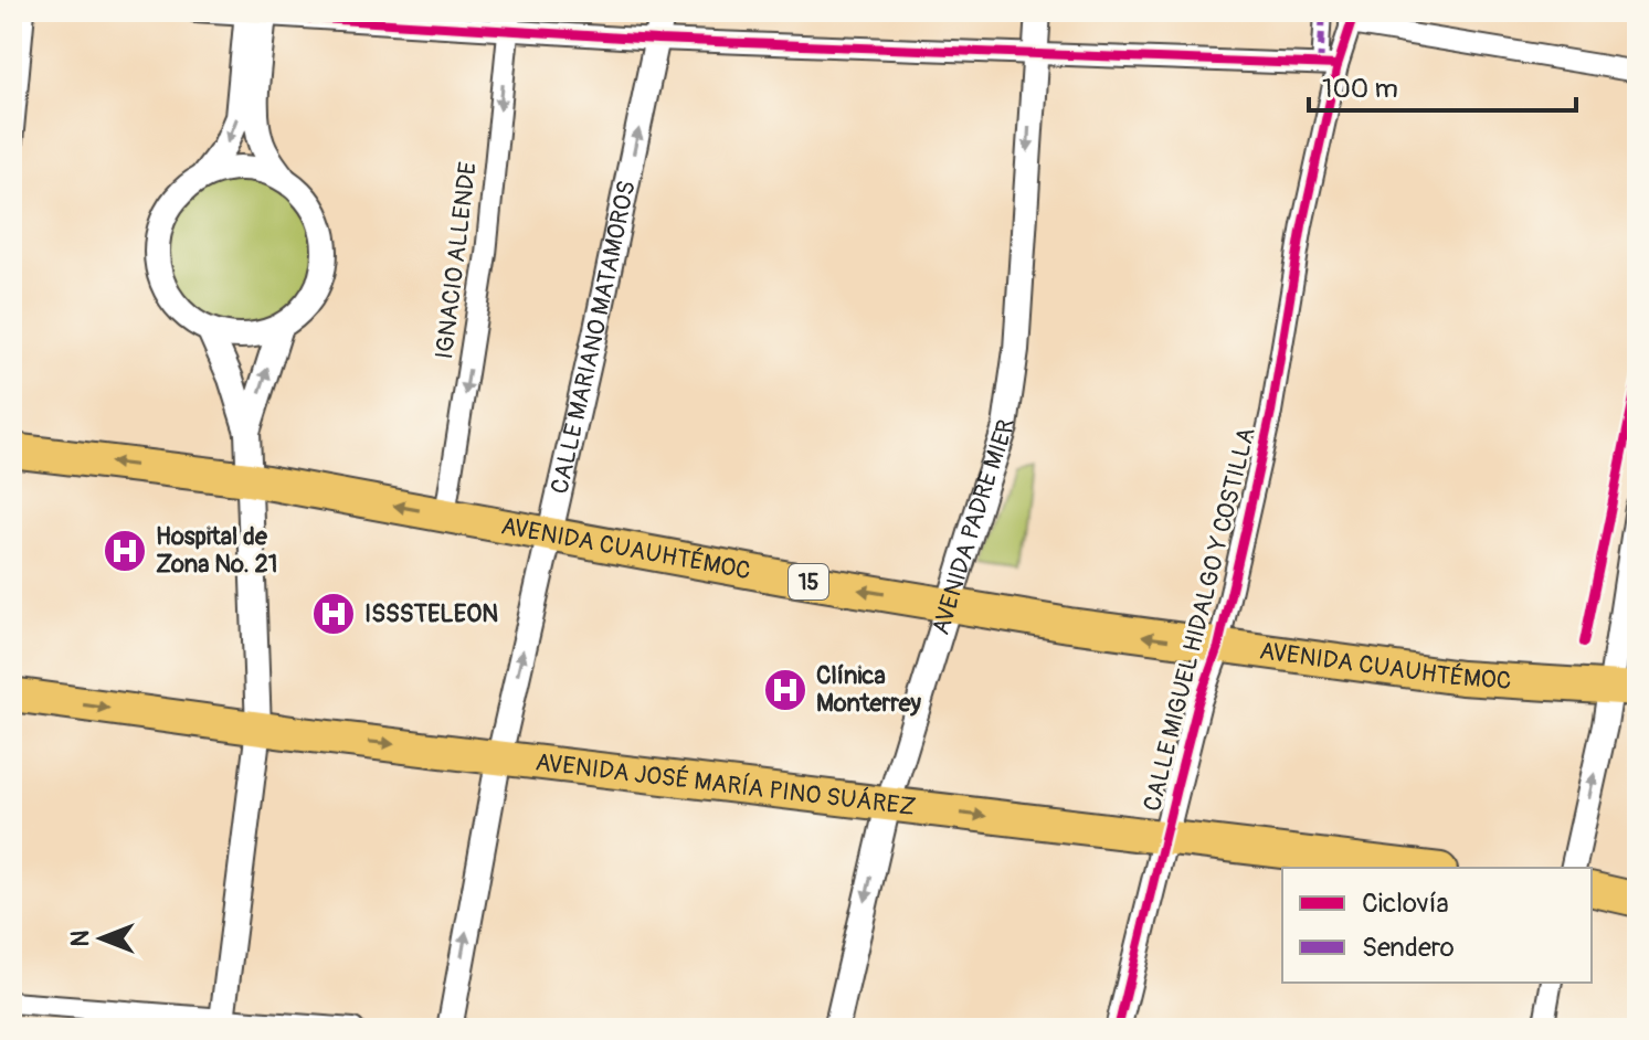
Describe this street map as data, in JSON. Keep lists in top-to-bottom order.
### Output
{
  "streets": {
    "highway": ["AVENIDA CUAUHTÉMOC", "15", "AVENIDA JOSÉ MARÍA PINO SUÁREZ"],
    "street": [
      "IGNACIO ALLENDE",
      "CALLE MARIANO MATAMOROS",
      "AVENIDA PADRE MIER",
      "CALLE MIGUEL HIDALGO Y COSTILLA"
    ]
  },
  "crossings": [
    ["IGNACIO ALLENDE", "AVENIDA CUAUHTÉMOC"],
    ["CALLE MARIANO MATAMOROS", "AVENIDA CUAUHTÉMOC"],
    ["CALLE MARIANO MATAMOROS", "AVENIDA JOSÉ MARÍA PINO SUÁREZ"],
    ["AVENIDA PADRE MIER", "AVENIDA CUAUHTÉMOC"],
    ["AVENIDA PADRE MIER", "AVENIDA JOSÉ MARÍA PINO SUÁREZ"],
    ["AVENIDA CUAUHTÉMOC", "CALLE MIGUEL HIDALGO Y COSTILLA"],
    ["CALLE MIGUEL HIDALGO Y COSTILLA", "AVENIDA JOSÉ MARÍA PINO SUÁREZ"]
  ],
  "one_way": [
    "IGNACIO ALLENDE",
    "CALLE MARIANO MATAMOROS",
    "AVENIDA PADRE MIER",
    "AVENIDA CUAUHTÉMOC",
    "AVENIDA JOSÉ MARÍA PINO SUÁREZ"
  ],
  "places": {
    "hospital": ["Hospital de Zona No. 21", "ISSSTELEON", "Clínica Monterrey"]
  },
  "legend": ["Ciclovía", "Sendero"],
  "scale_bar": "100 m",
  "north": "left"
}
